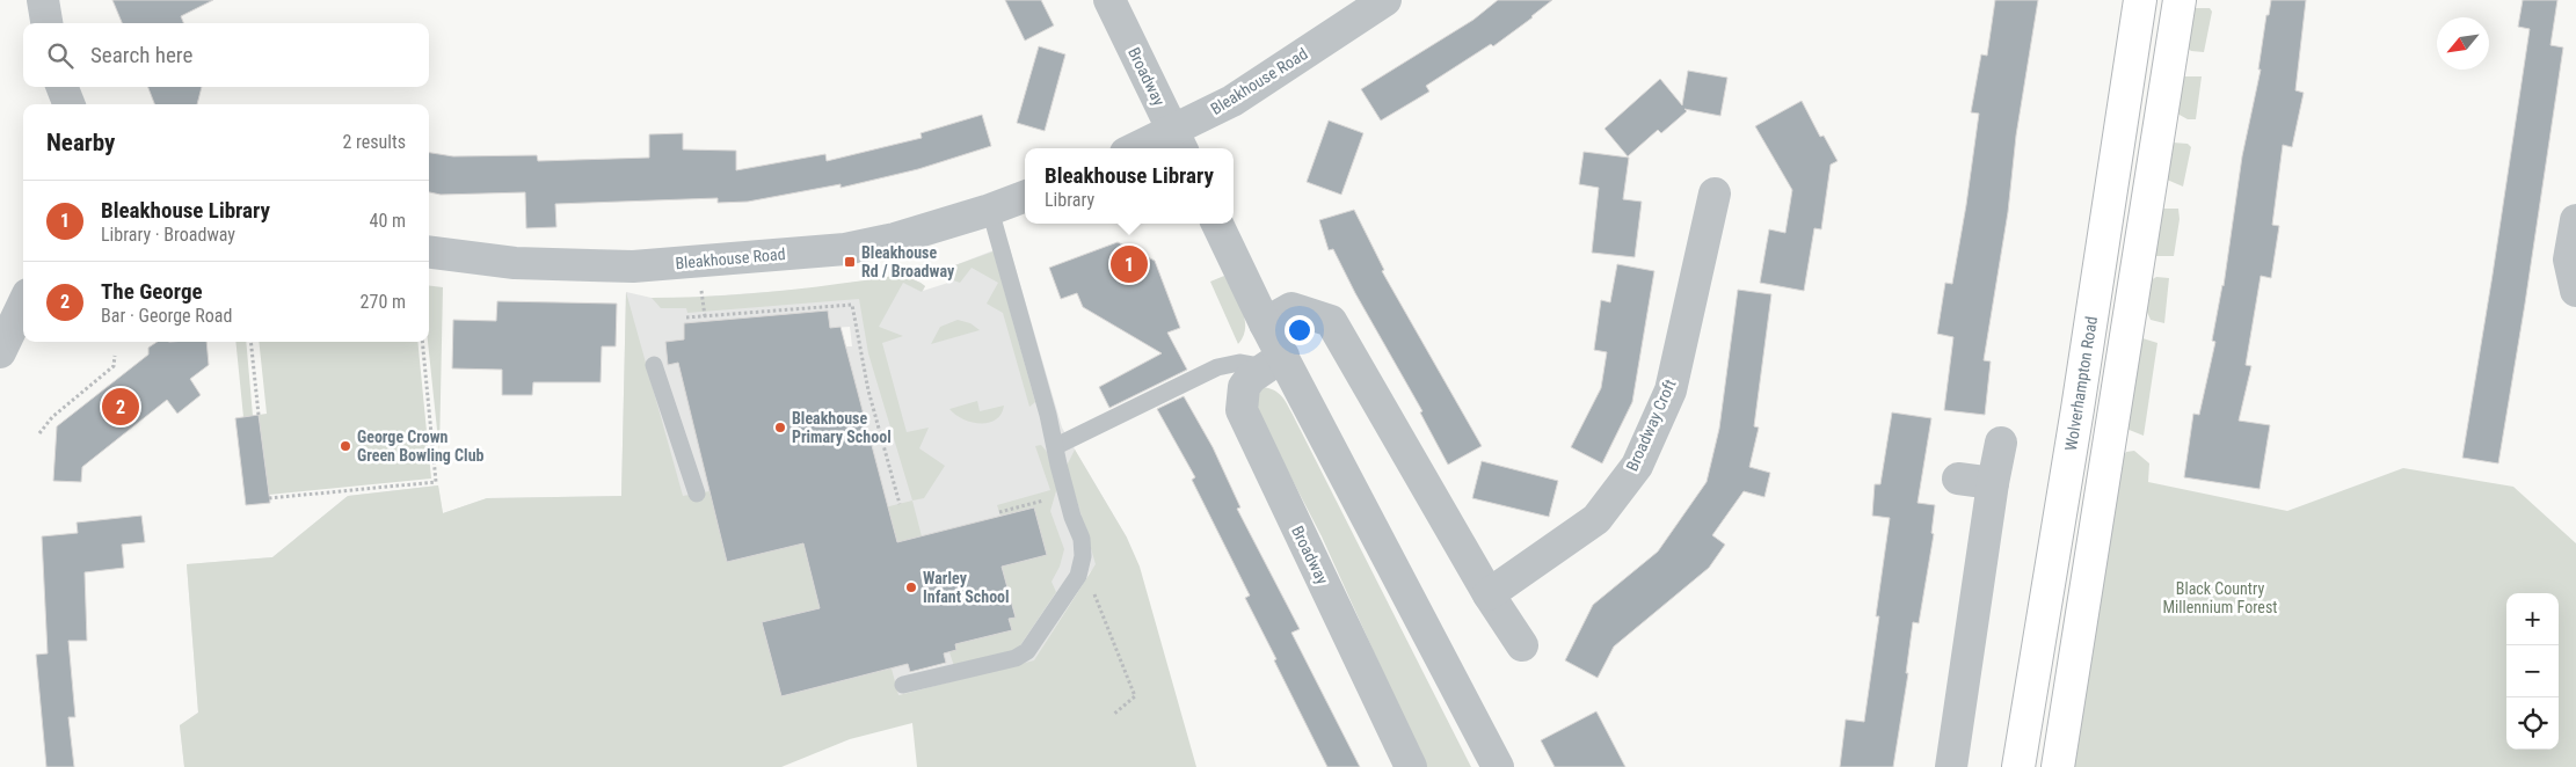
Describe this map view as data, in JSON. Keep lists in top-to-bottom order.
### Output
{
  "streets": {
    "highway": ["Wolverhampton Road"],
    "street": ["Broadway", "Bleakhouse Road", "Broadway Croft"]
  },
  "crossings": [
    ["Broadway", "Bleakhouse Road"]
  ],
  "parks": ["Black Country Millennium Forest"],
  "places": {
    "transit": ["Bleakhouse Rd / Broadway"],
    "other": ["Bleakhouse Primary School", "George Crown Green Bowling Club", "Warley Infant School"]
  },
  "north": "bottom left",
  "page": {
    "search": "Search here",
    "heading": ["Nearby", "2 results"],
    "popup": ["Bleakhouse Library", "Library"],
    "list": [
      {
        "mark": "1",
        "name": "Bleakhouse Library",
        "note": "Library · Broadway",
        "value": "40 m"
      },
      {
        "mark": "2",
        "name": "The George",
        "note": "Bar · George Road",
        "value": "270 m"
      }
    ],
    "pins": ["1", "2"],
    "map_buttons": ["+", "−"]
  }
}
